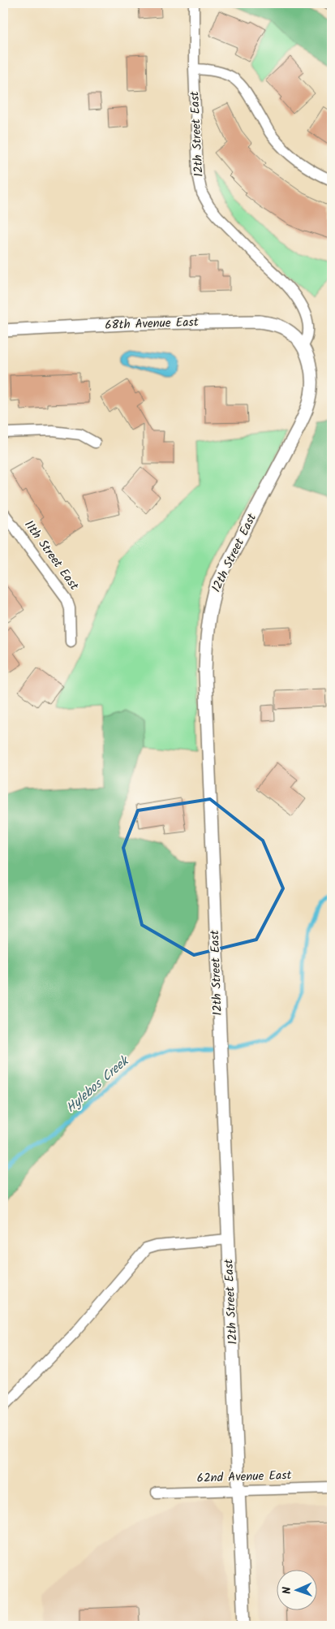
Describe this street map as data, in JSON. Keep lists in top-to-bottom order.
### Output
{
  "streets": {
    "street": [
      "12th Street East",
      "68th Avenue East",
      "11th Street East",
      "62nd Avenue East"
    ]
  },
  "crossings": [
    ["12th Street East", "68th Avenue East"],
    ["12th Street East", "62nd Avenue East"]
  ],
  "water": ["Hylebos Creek"],
  "north": "left"
}
